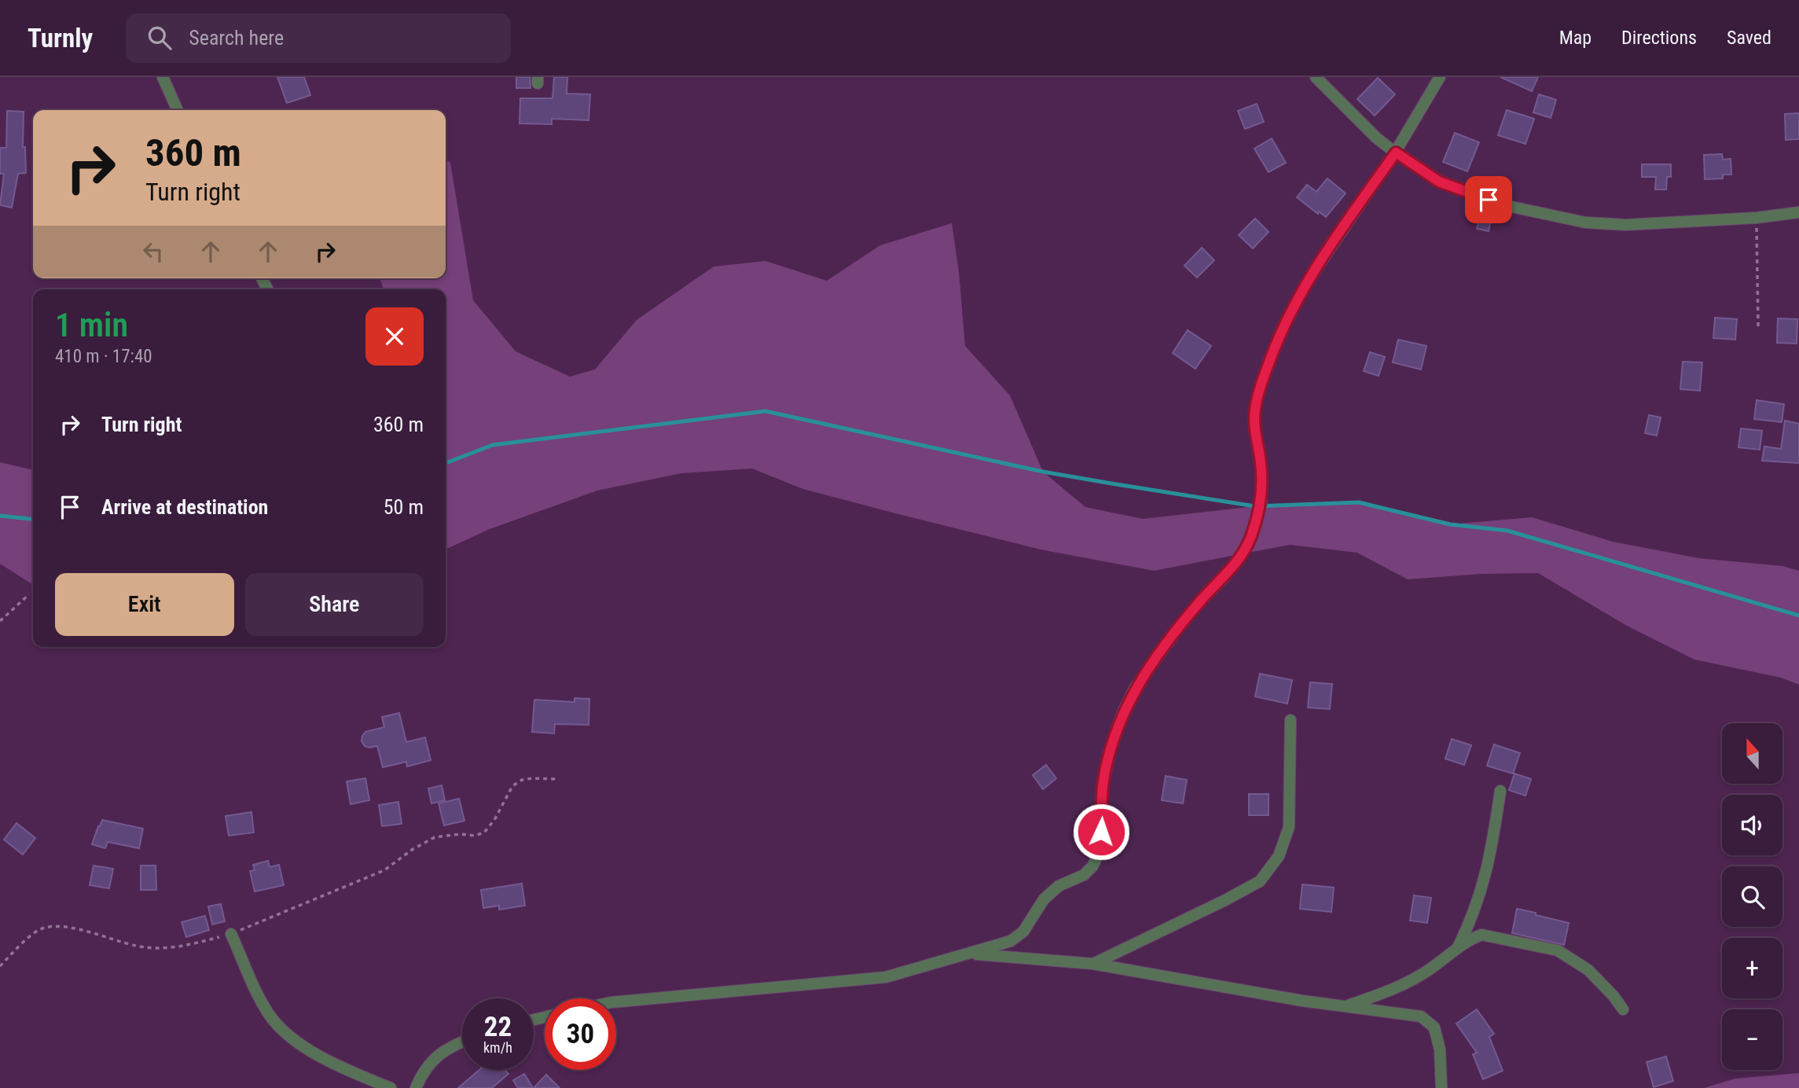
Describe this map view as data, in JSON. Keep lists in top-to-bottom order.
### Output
{
  "north": "top",
  "page": {
    "header": "Turnly",
    "search": "Search here",
    "nav": ["Map", "Directions", "Saved"],
    "turn": ["360 m", "Turn right"],
    "heading": ["1 min", "410 m · 17:40"],
    "list": [
      {
        "name": "Turn right",
        "value": "360 m"
      },
      {
        "name": "Arrive at destination",
        "value": "50 m"
      }
    ],
    "buttons": ["Exit", "Share"],
    "map_buttons": ["+", "−"],
    "speed": "22 km/h",
    "limit": "30"
  }
}
